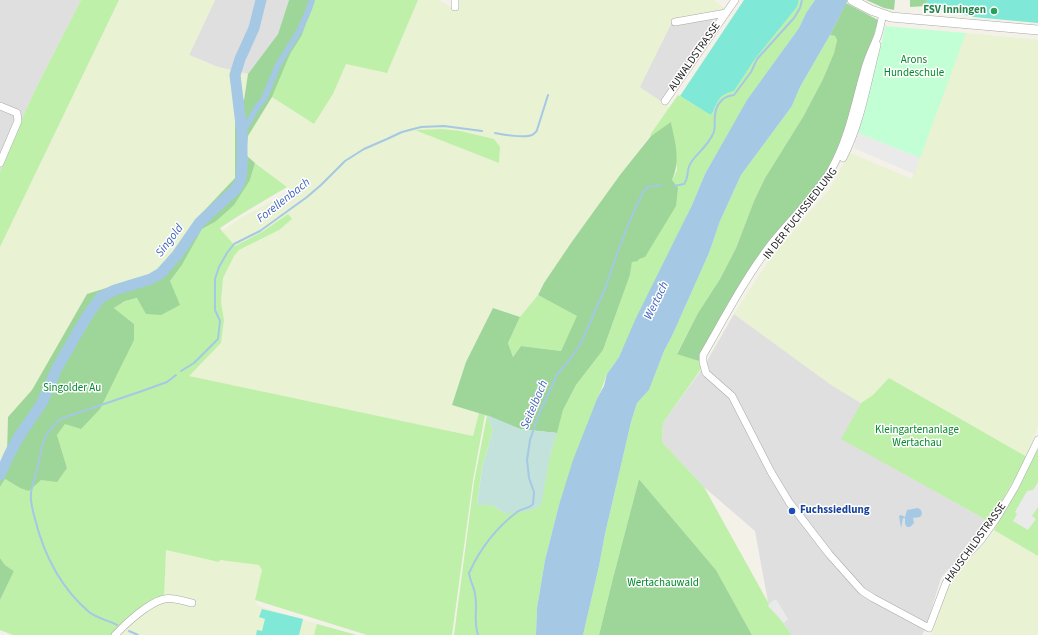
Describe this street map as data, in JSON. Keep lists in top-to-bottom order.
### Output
{
  "streets": {
    "street": ["AUWALDSTRASSE", "IN DER FUCHSSIEDLUNG", "HAUSCHILDSTRASSE"]
  },
  "crossings": [
    ["IN DER FUCHSSIEDLUNG", "HAUSCHILDSTRASSE"]
  ],
  "water": [
    "Forellenbach",
    "Singold",
    "Wertach",
    "Seitelbach"
  ],
  "parks": [
    "Arons Hundeschule",
    "Singolder Au",
    "Kleingartenanlage Wertachau",
    "Wertachauwald"
  ],
  "places": ["FSV Inningen", "Fuchssiedlung"]
}
